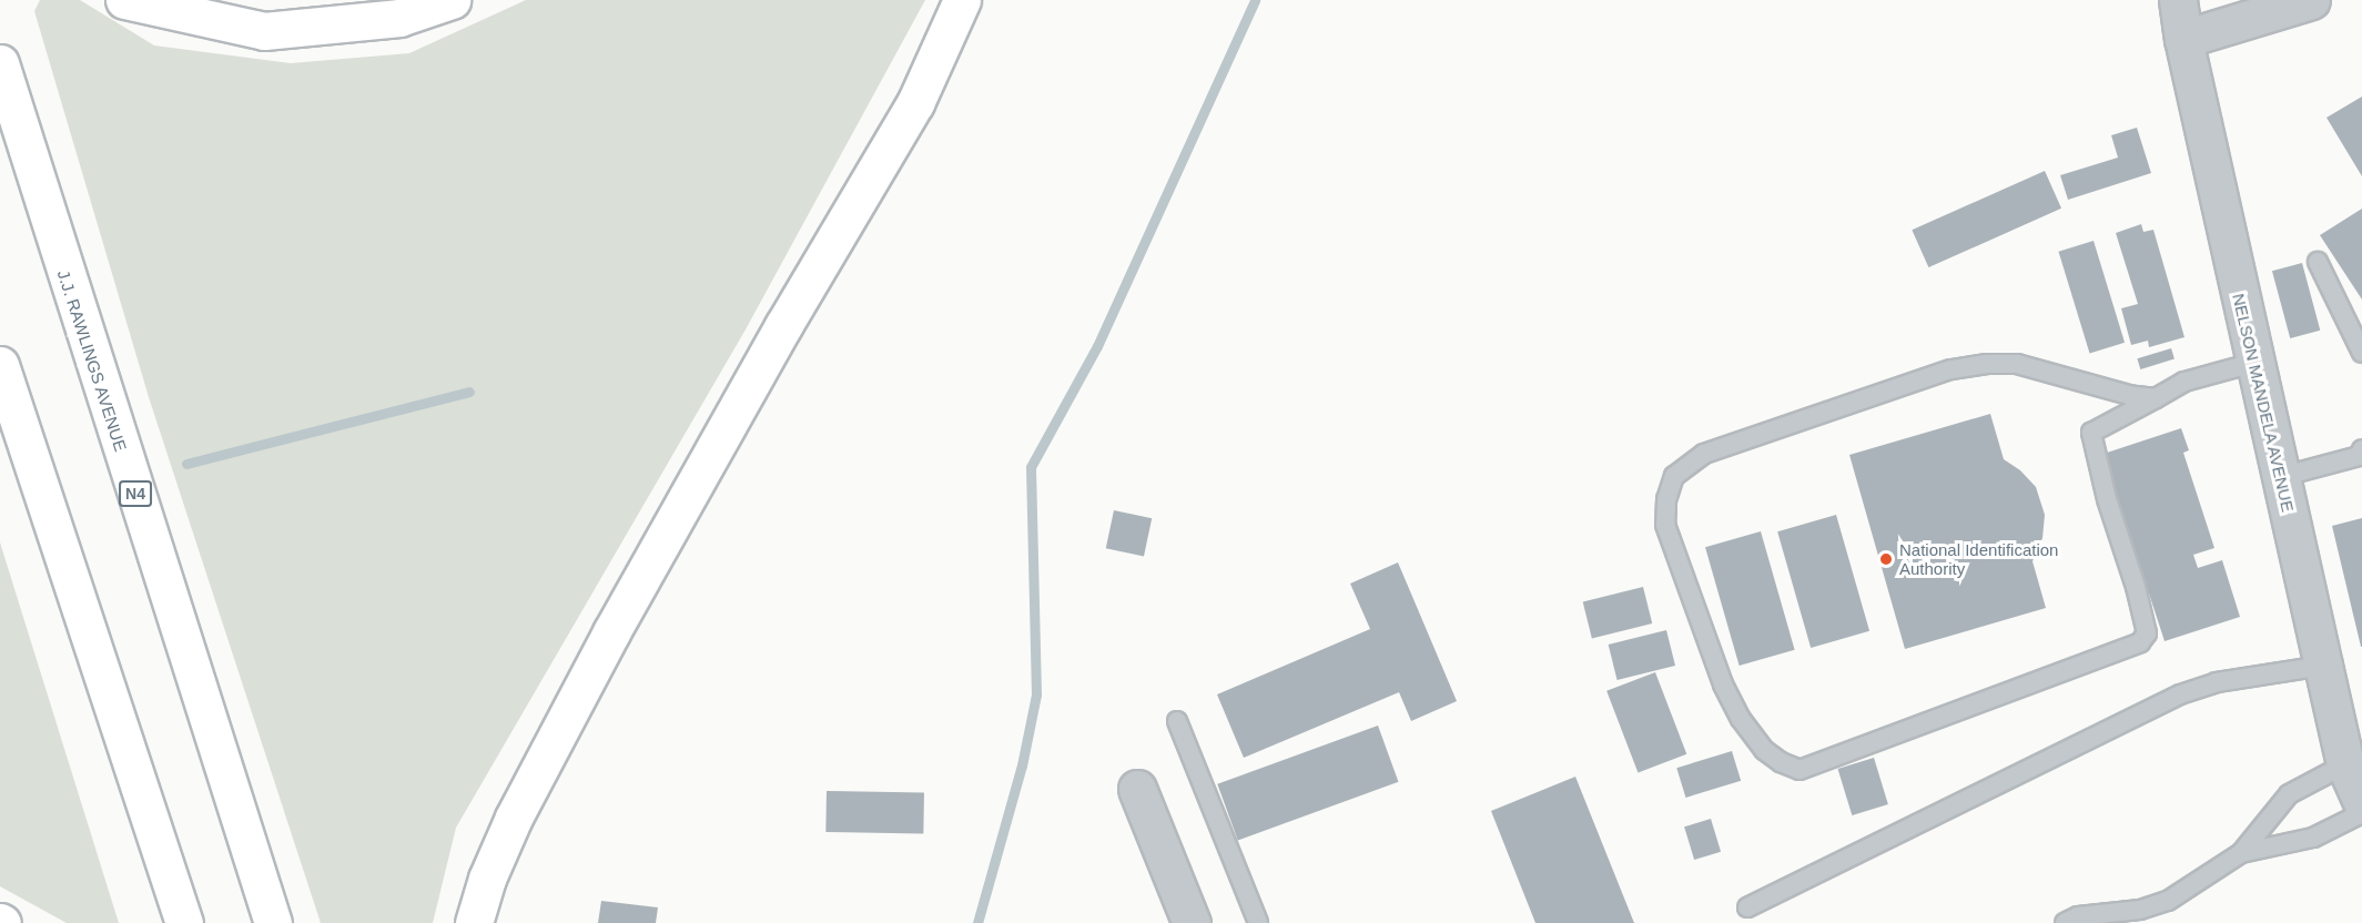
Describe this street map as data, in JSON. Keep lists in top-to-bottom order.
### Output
{
  "streets": {
    "highway": ["J.J. RAWLINGS AVENUE", "N4"],
    "street": ["NELSON MANDELA AVENUE"]
  },
  "places": ["National Identification Authority"]
}
